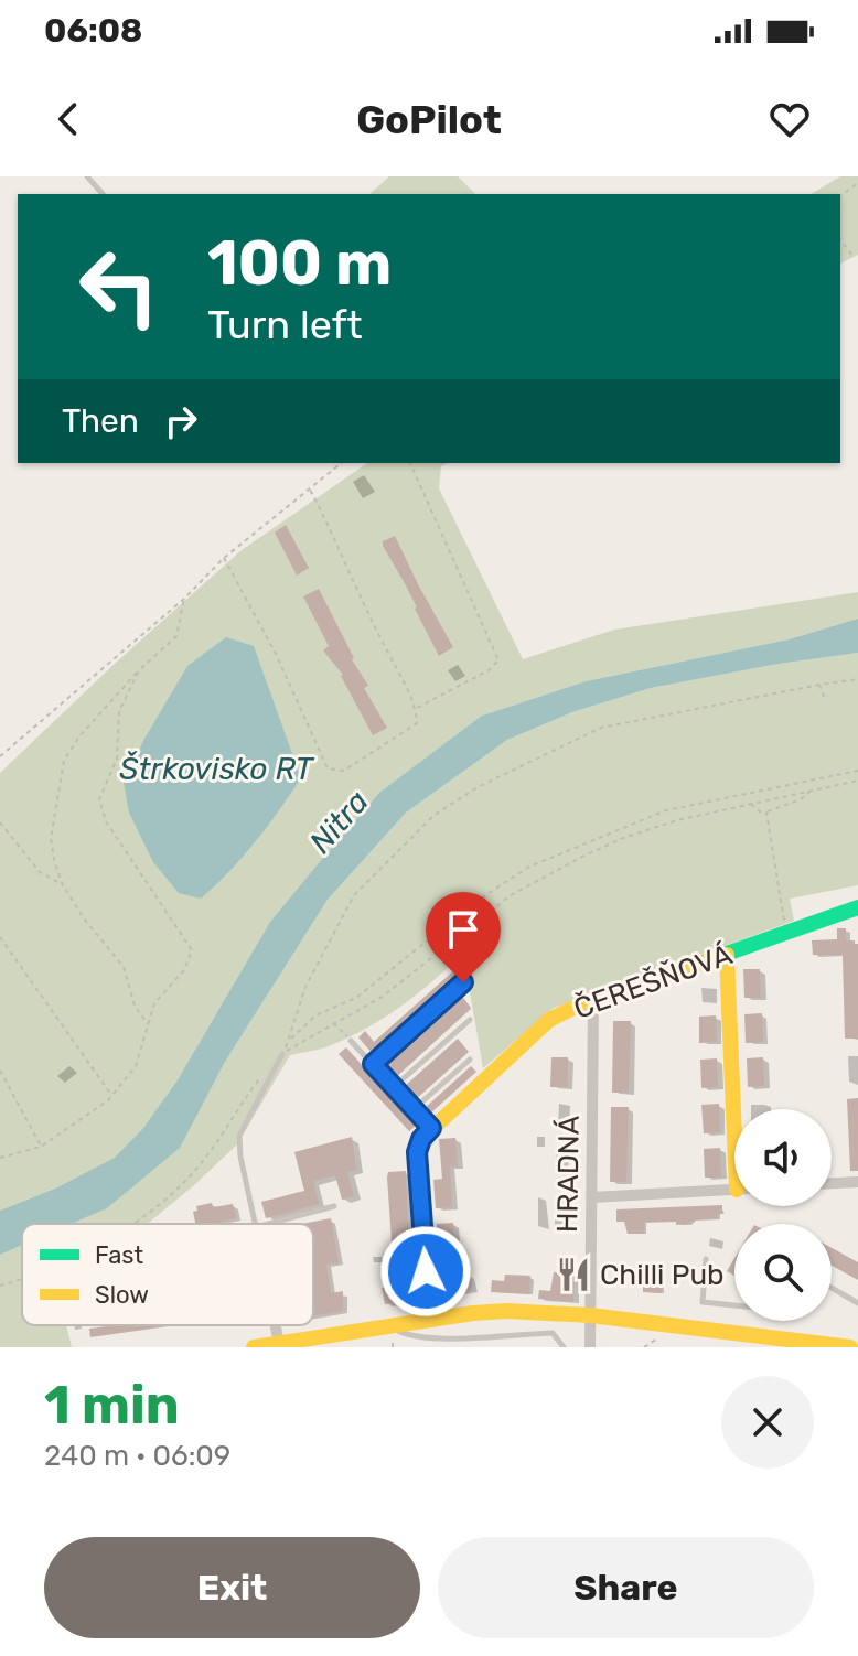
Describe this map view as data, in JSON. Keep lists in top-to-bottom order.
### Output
{
  "streets": {
    "street": ["ČEREŠŇOVÁ", "HRADNÁ"]
  },
  "crossings": [
    ["ČEREŠŇOVÁ", "HRADNÁ"]
  ],
  "water": ["Štrkovisko RT", "Nitra"],
  "places": {
    "restaurant": ["Chilli Pub"]
  },
  "legend": ["Fast", "Slow"],
  "page": {
    "status": "06:08",
    "header": "GoPilot",
    "turn": ["100 m", "Turn left"],
    "then": "Then",
    "heading": ["1 min", "240 m · 06:09"],
    "buttons": ["Exit", "Share"]
  }
}
